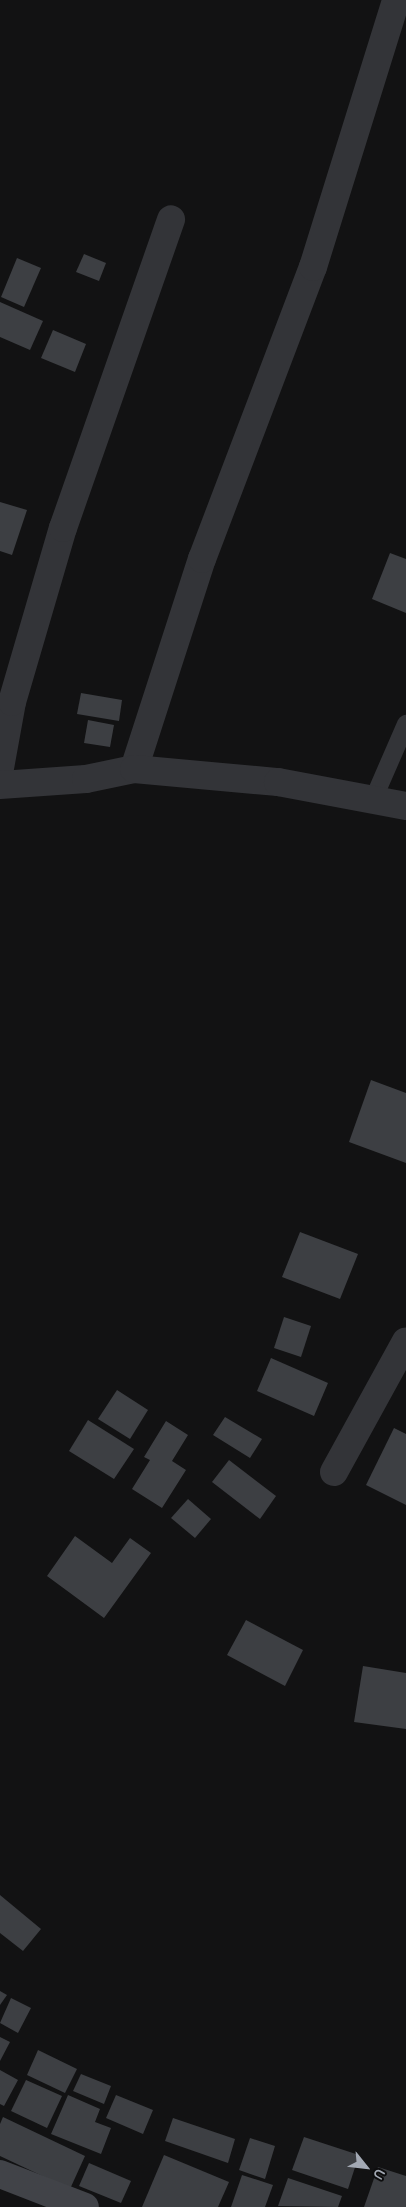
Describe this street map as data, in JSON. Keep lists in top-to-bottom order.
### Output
{
  "north": "bottom right"
}
